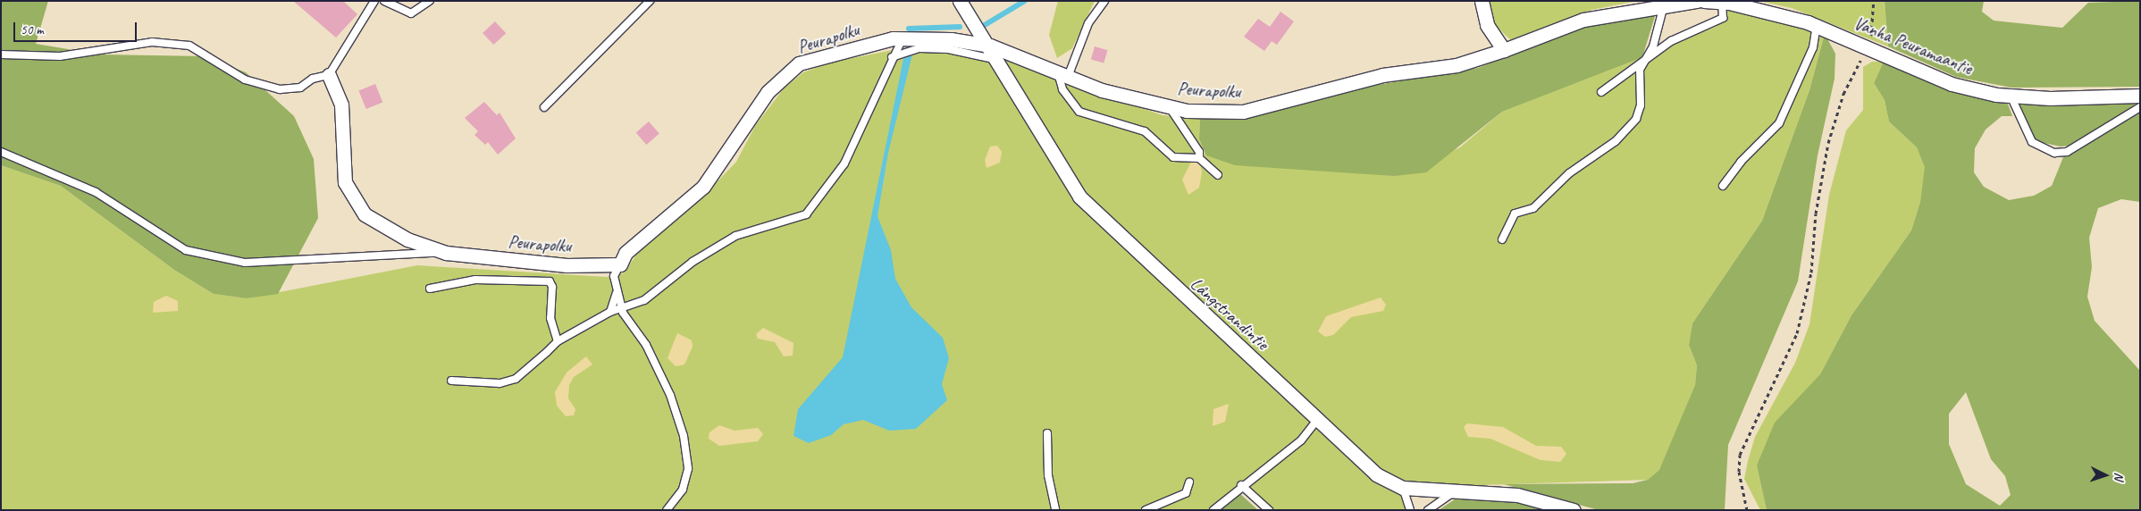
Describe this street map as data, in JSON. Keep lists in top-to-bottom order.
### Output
{
  "streets": {
    "street": ["Peurapolku", "Vanha Peuramaantie", "Långstrandintie"]
  },
  "crossings": [
    ["Peurapolku", "Långstrandintie"]
  ],
  "scale_bar": "50 m",
  "north": "right"
}
